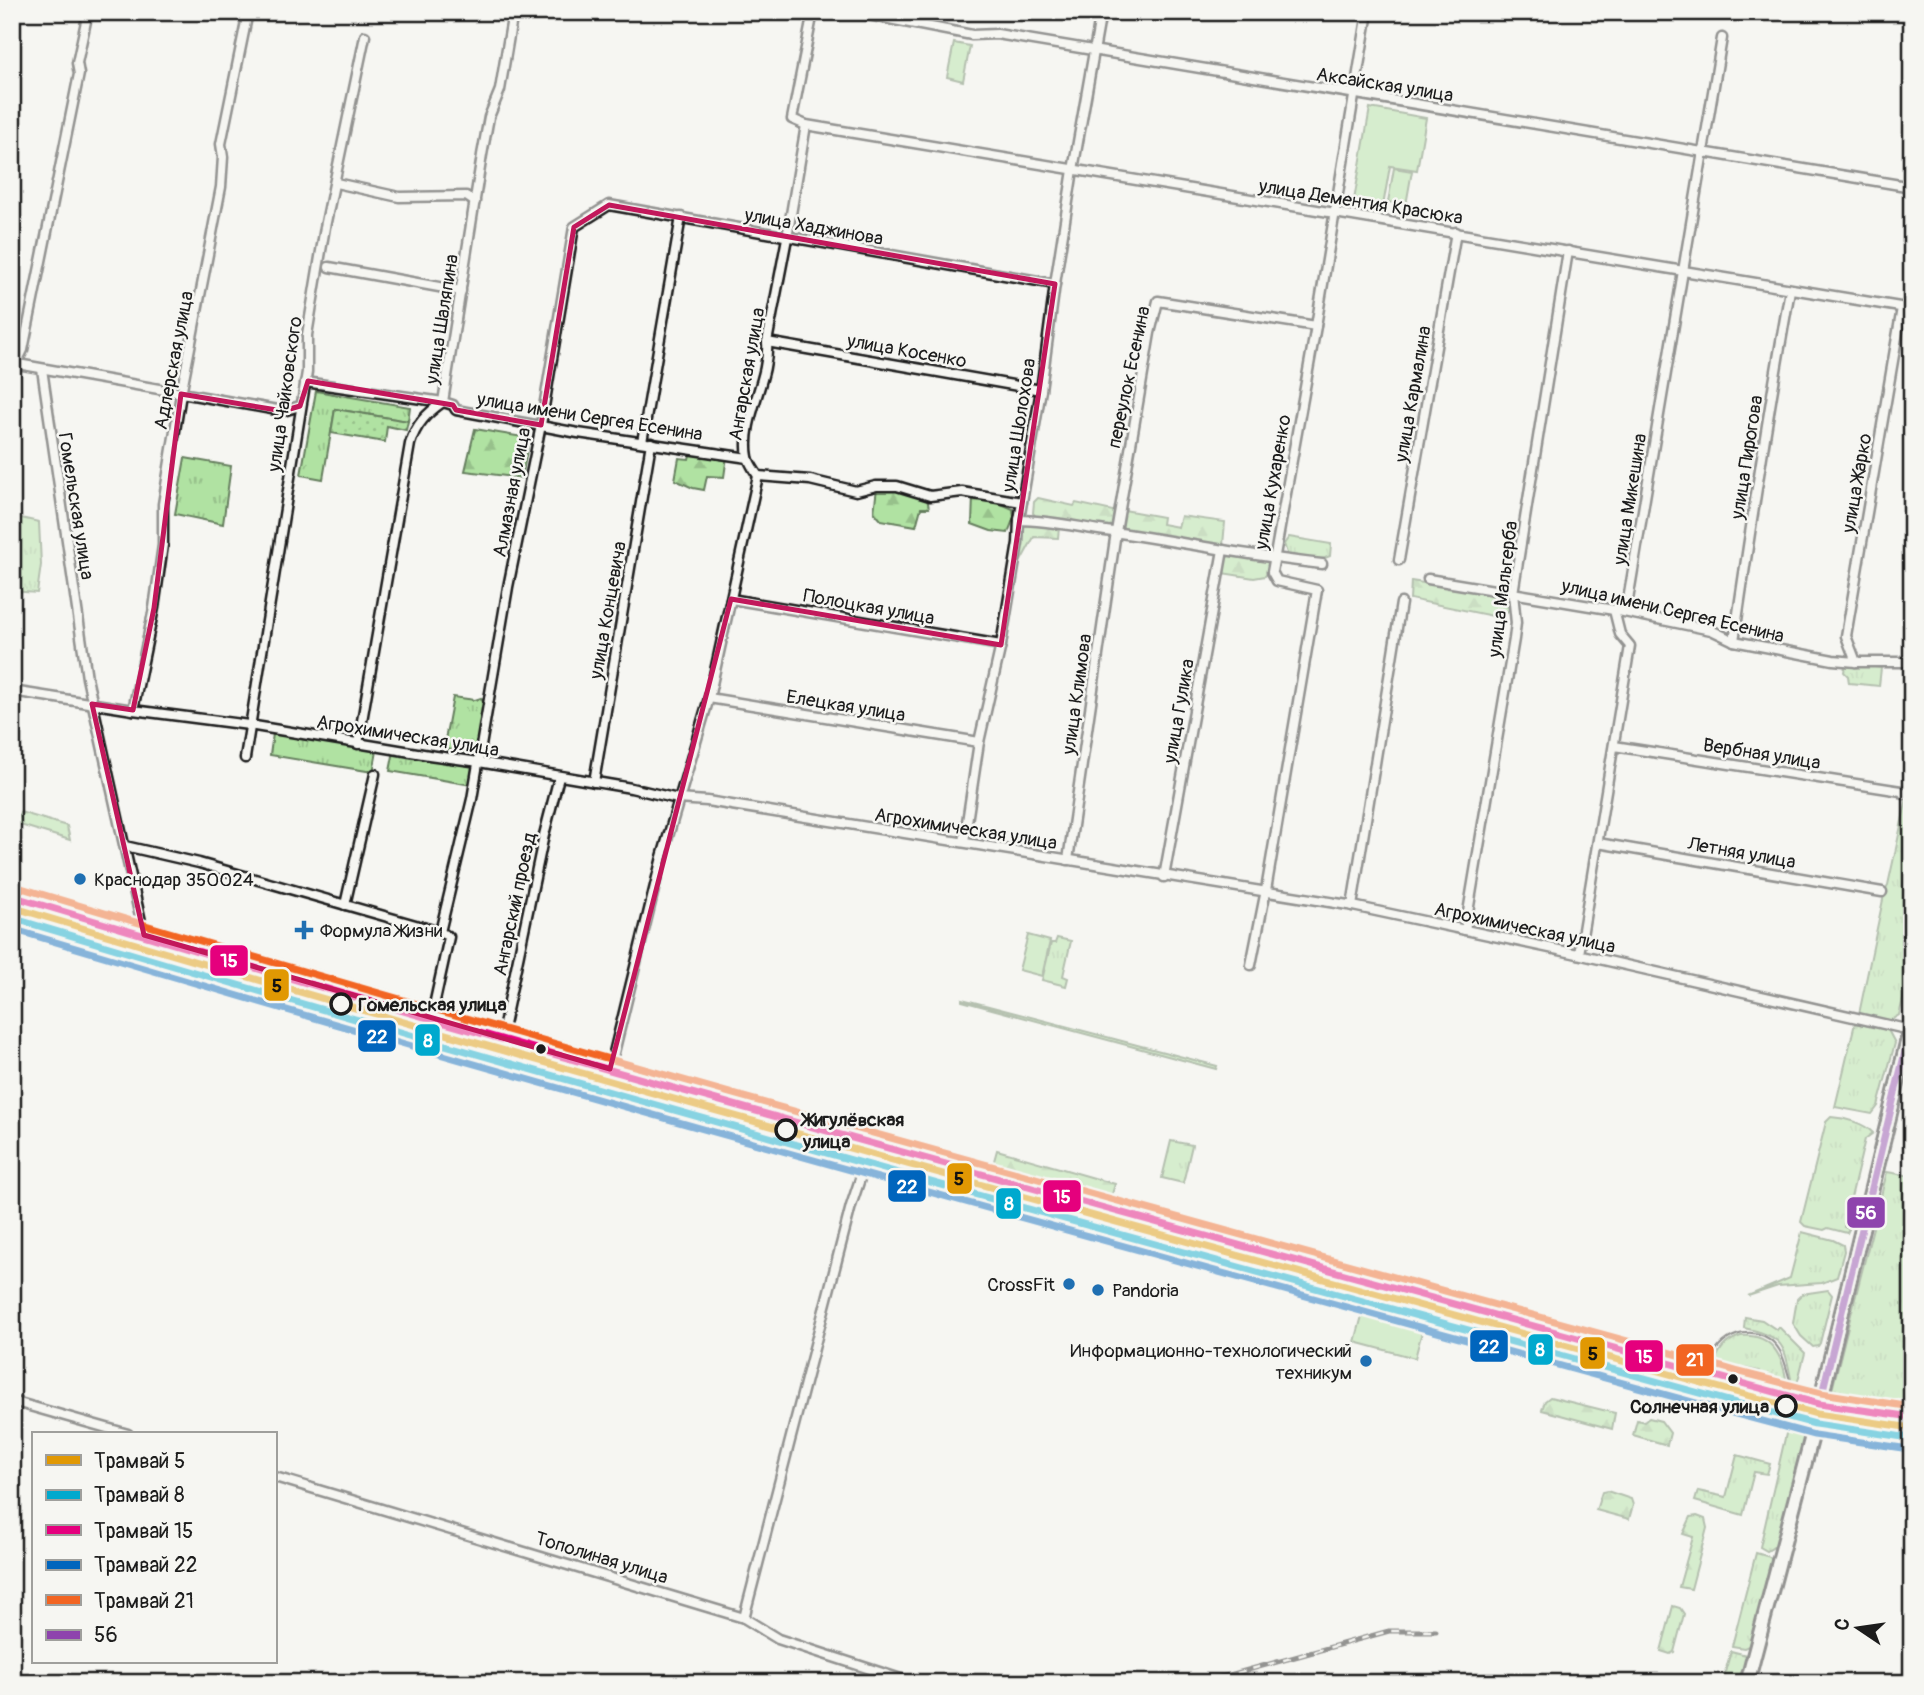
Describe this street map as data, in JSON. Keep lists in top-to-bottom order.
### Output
{
  "streets": {
    "street": [
      "Аксайская улица",
      "улица Дементия Красюка",
      "улица Хаджинова",
      "улица Шаляпина",
      "улица Косенко",
      "Адлерская улица",
      "Ангарская улица",
      "переулок Есенина",
      "улица Чайковского",
      "улица Кармалина",
      "улица имени Сергея Есенина",
      "улица Шолохова",
      "улица Пирогова",
      "улица Кухаренко",
      "улица Жарко",
      "Алмазная улица",
      "улица Микешина",
      "Гомельская улица",
      "улица Мальгерба",
      "Полоцкая улица",
      "улица Концевича",
      "улица Климова",
      "Елецкая улица",
      "улица Гулика",
      "Агрохимическая улица",
      "Вербная улица",
      "Летняя улица",
      "Ангарский проезд",
      "Тополиная улица"
    ]
  },
  "crossings": [
    ["Аксайская улица", "улица Шолохова"],
    ["Аксайская улица", "улица Кухаренко"],
    ["Аксайская улица", "улица Микешина"],
    ["улица Дементия Красюка", "Ангарская улица"],
    ["улица Дементия Красюка", "улица Кармалина"],
    ["улица Дементия Красюка", "улица Шолохова"],
    ["улица Дементия Красюка", "улица Пирогова"],
    ["улица Дементия Красюка", "улица Кухаренко"],
    ["улица Дементия Красюка", "улица Жарко"],
    ["улица Дементия Красюка", "улица Микешина"],
    ["улица Дементия Красюка", "улица Мальгерба"],
    ["улица Хаджинова", "Ангарская улица"],
    ["улица Хаджинова", "улица Шолохова"],
    ["улица Хаджинова", "Алмазная улица"],
    ["улица Шаляпина", "улица имени Сергея Есенина"],
    ["улица Шаляпина", "Агрохимическая улица"],
    ["улица Косенко", "Ангарская улица"],
    ["улица Косенко", "улица Шолохова"],
    ["Адлерская улица", "Агрохимическая улица"],
    ["Ангарская улица", "улица имени Сергея Есенина"],
    ["переулок Есенина", "улица Кухаренко"],
    ["переулок Есенина", "улица Климова"],
    ["улица Чайковского", "улица имени Сергея Есенина"],
    ["улица Чайковского", "Агрохимическая улица"],
    ["улица имени Сергея Есенина", "улица Пирогова"],
    ["улица имени Сергея Есенина", "улица Жарко"],
    ["улица имени Сергея Есенина", "Алмазная улица"],
    ["улица имени Сергея Есенина", "улица Микешина"],
    ["улица имени Сергея Есенина", "улица Мальгерба"],
    ["улица имени Сергея Есенина", "улица Концевича"],
    ["улица Шолохова", "Полоцкая улица"],
    ["улица Шолохова", "Елецкая улица"],
    ["улица Шолохова", "Агрохимическая улица"],
    ["улица Кухаренко", "Агрохимическая улица"],
    ["Алмазная улица", "Агрохимическая улица"],
    ["Гомельская улица", "Агрохимическая улица"],
    ["улица Мальгерба", "Агрохимическая улица"],
    ["улица Концевича", "Агрохимическая улица"],
    ["улица Климова", "Агрохимическая улица"],
    ["улица Гулика", "Агрохимическая улица"],
    ["Агрохимическая улица", "Ангарский проезд"]
  ],
  "places": {
    "other": [
      "Краснодар 350024",
      "Гомельская улица",
      "Жигулёвская улица",
      "CrossFit",
      "Pandoria",
      "Информационно-технологический техникум",
      "Солнечная улица"
    ],
    "health": ["Формула Жизни"]
  },
  "lines": [
    "tram line 21",
    "transit line 56",
    "tram line 15",
    "tram line 5",
    "tram line 8",
    "tram line 22"
  ],
  "legend": [
    "Трамвай 5",
    "Трамвай 8",
    "Трамвай 15",
    "Трамвай 22",
    "Трамвай 21",
    "56"
  ],
  "north": "left"
}
